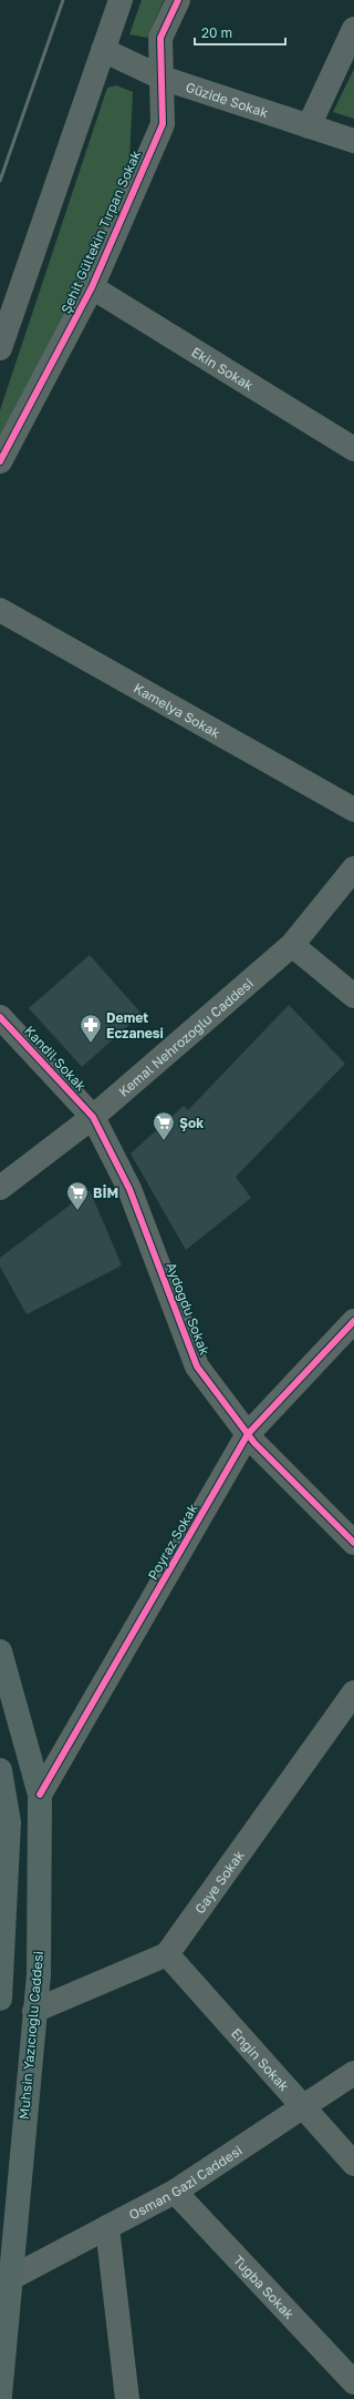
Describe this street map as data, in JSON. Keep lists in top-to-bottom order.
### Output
{
  "streets": {
    "main road": ["Muhsin Yazıcıoğlu Caddesi"],
    "street": [
      "Güzide Sokak",
      "Şehit Gültekin Tırpan Sokak",
      "Ekin Sokak",
      "Kamelya Sokak",
      "Kemal Nehrozoğlu Caddesi",
      "Kandil Sokak",
      "Aydoğdu Sokak",
      "Poyraz Sokak",
      "Gaye Sokak",
      "Engin Sokak",
      "Osman Gazi Caddesi",
      "Tuğba Sokak"
    ]
  },
  "crossings": [
    ["Güzide Sokak", "Şehit Gültekin Tırpan Sokak"],
    ["Şehit Gültekin Tırpan Sokak", "Ekin Sokak"],
    ["Kemal Nehrozoğlu Caddesi", "Kandil Sokak"],
    ["Kemal Nehrozoğlu Caddesi", "Aydoğdu Sokak"],
    ["Kandil Sokak", "Aydoğdu Sokak"],
    ["Aydoğdu Sokak", "Poyraz Sokak"],
    ["Poyraz Sokak", "Muhsin Yazıcıoğlu Caddesi"],
    ["Gaye Sokak", "Engin Sokak"],
    ["Muhsin Yazıcıoğlu Caddesi", "Osman Gazi Caddesi"],
    ["Engin Sokak", "Osman Gazi Caddesi"],
    ["Osman Gazi Caddesi", "Tuğba Sokak"]
  ],
  "places": {
    "pharmacy": ["Demet Eczanesi"],
    "supermarket": ["Şok", "BİM"]
  },
  "scale_bar": "20 m"
}
